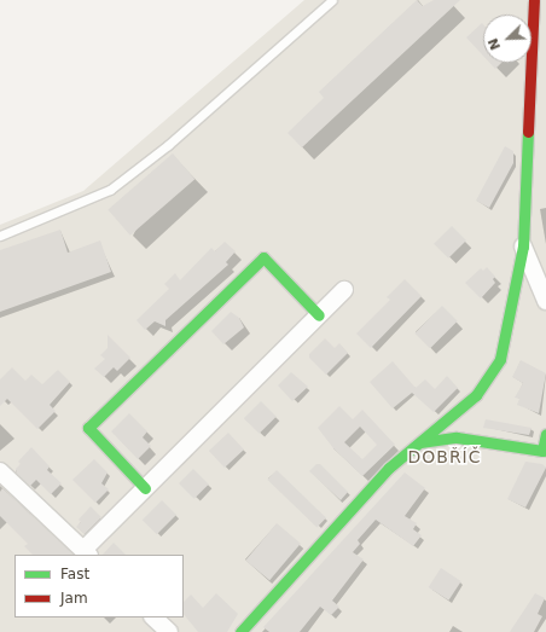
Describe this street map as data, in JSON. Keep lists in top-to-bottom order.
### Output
{
  "districts": ["DOBŘÍČ"],
  "legend": ["Fast", "Jam"],
  "north": "bottom left"
}
